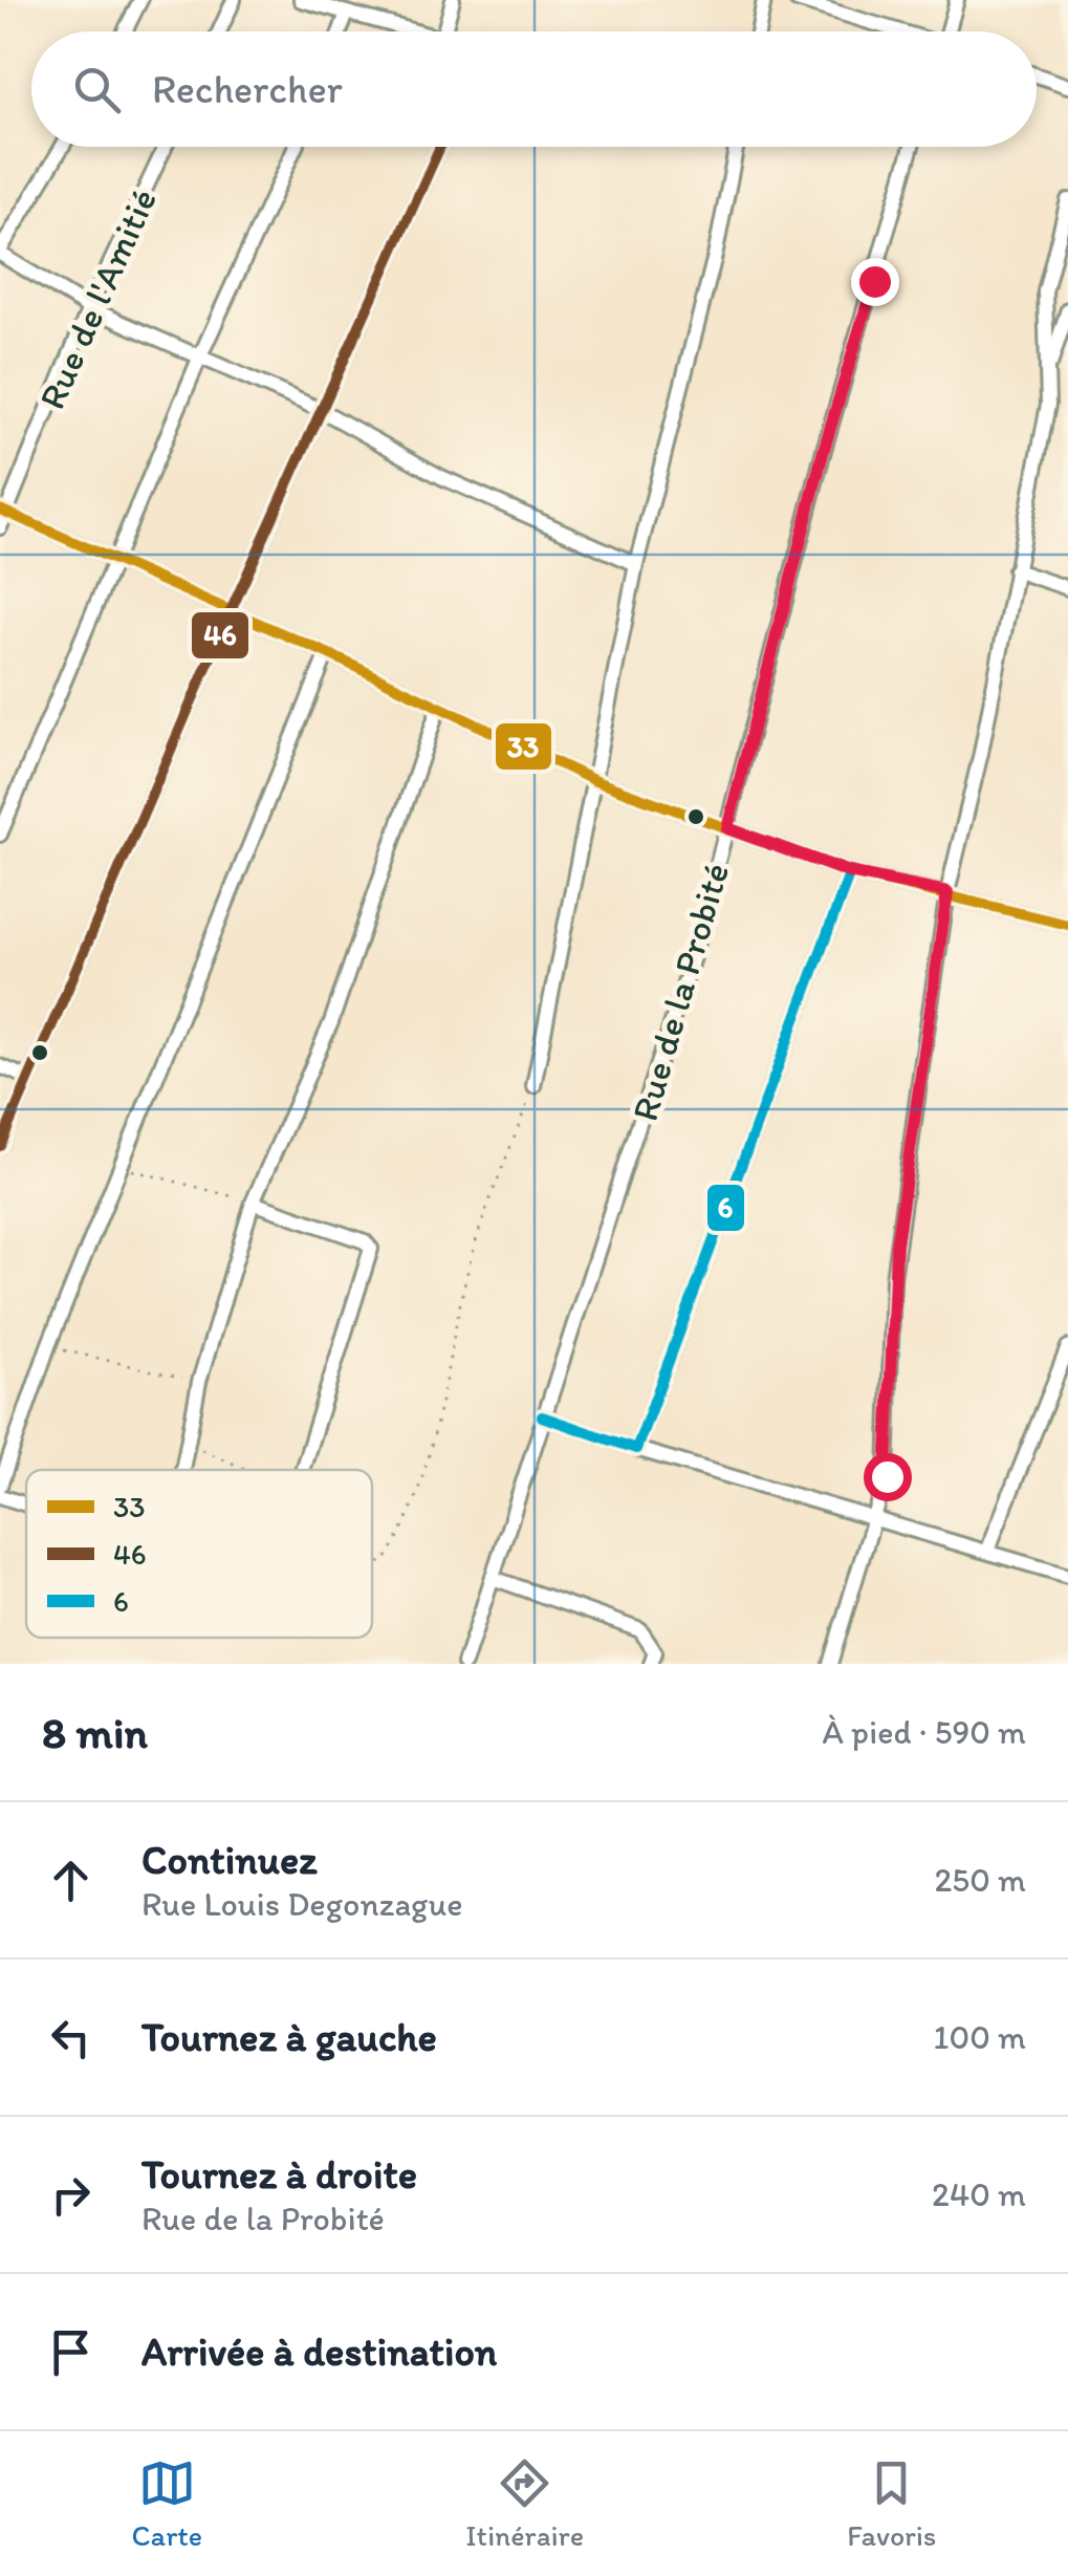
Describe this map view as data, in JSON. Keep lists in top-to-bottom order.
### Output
{
  "streets": {
    "street": ["Rue de l'Amitié", "Rue de la Probité"]
  },
  "lines": ["transit line 46", "transit line 33", "transit line 6"],
  "legend": ["33", "46", "6"],
  "page": {
    "search": "Rechercher",
    "heading": ["8 min", "À pied · 590 m"],
    "list": [
      ["Continuez", "Rue Louis Degonzague", "250 m"],
      ["Tournez à gauche", "100 m"],
      ["Tournez à droite", "Rue de la Probité", "240 m"],
      "Arrivée à destination"
    ],
    "nav": ["Carte", "Itinéraire", "Favoris"]
  }
}
